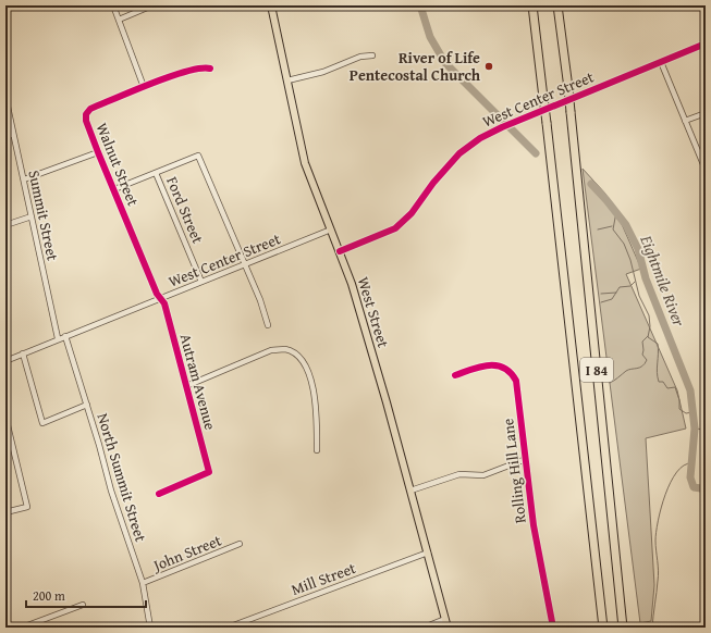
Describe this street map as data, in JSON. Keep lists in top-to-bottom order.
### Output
{
  "streets": {
    "highway": ["I 84"],
    "main road": ["West Street"],
    "street": [
      "West Center Street",
      "Walnut Street",
      "Ford Street",
      "Summit Street",
      "Autram Avenue",
      "Rolling Hill Lane",
      "North Summit Street",
      "John Street",
      "Mill Street"
    ]
  },
  "crossings": [
    ["West Center Street", "Walnut Street"],
    ["West Center Street", "Ford Street"],
    ["West Center Street", "Summit Street"],
    ["West Center Street", "West Street"],
    ["West Center Street", "Autram Avenue"],
    ["West Center Street", "North Summit Street"],
    ["Walnut Street", "Autram Avenue"],
    ["West Street", "Mill Street"],
    ["North Summit Street", "John Street"]
  ],
  "water": ["Eightmile River"],
  "places": ["River of Life Pentecostal Church"],
  "scale_bar": "200 m"
}
